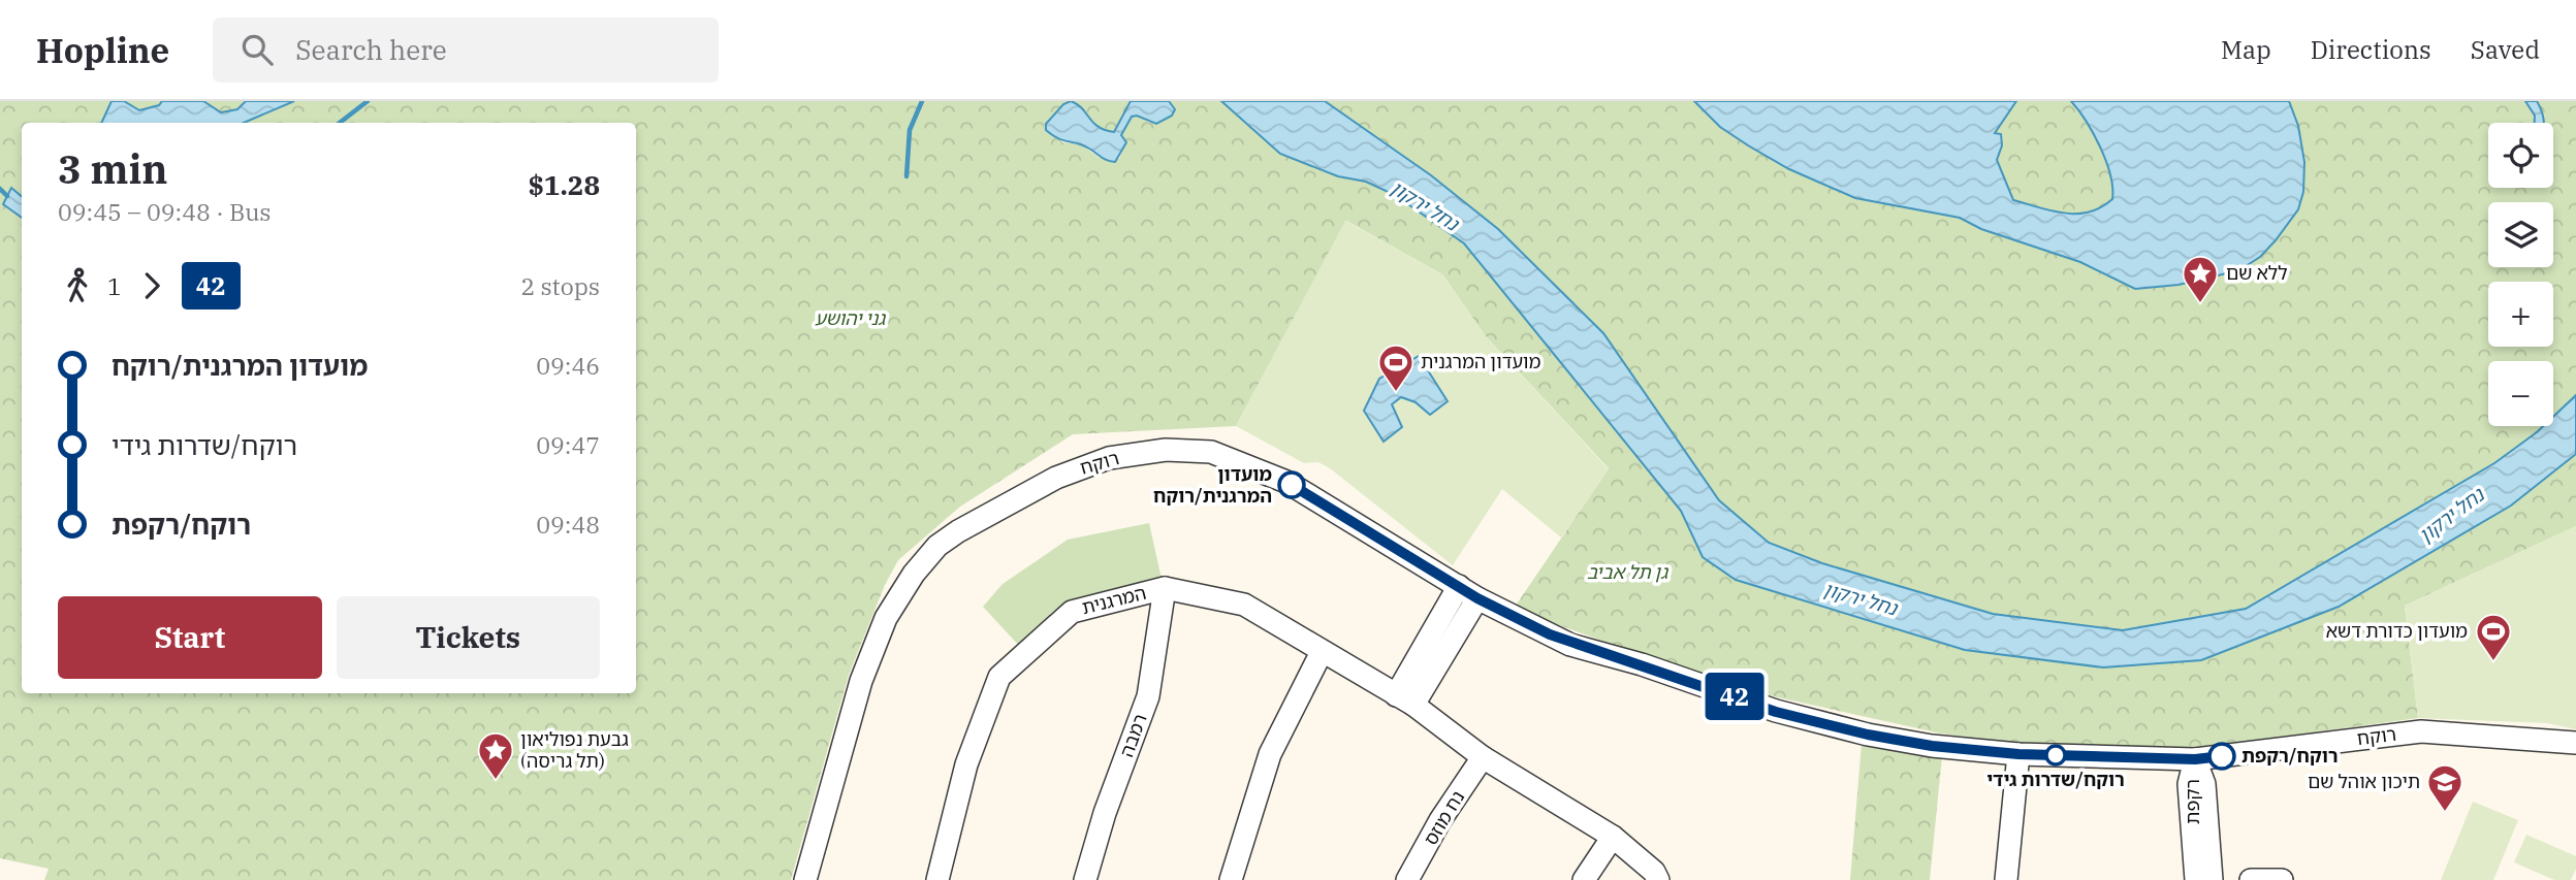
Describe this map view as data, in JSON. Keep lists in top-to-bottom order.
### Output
{
  "streets": {
    "street": [
      "רוקח",
      "המרגנית",
      "רמבה",
      "רקפת",
      "נח מוזס"
    ]
  },
  "crossings": [
    ["רוקח", "רקפת"],
    ["המרגנית", "רמבה"],
    ["המרגנית", "נח מוזס"]
  ],
  "water": ["נחל ירקון"],
  "parks": ["גני יהושע", "גן תל אביב"],
  "places": {
    "place": ["ללא שם", "גבעת נפוליאון (תל גריסה)"],
    "sports": ["מועדון המרגנית", "מועדון כדורת דשא"],
    "other": ["מועדון המרגנית/רוקח", "רוקח/שדרות גידי", "רוקח/רקפת"],
    "school or university": ["תיכון אוהל שם"]
  },
  "lines": ["bus line 42"],
  "page": {
    "header": "Hopline",
    "search": "Search here",
    "nav": ["Map", "Directions", "Saved"],
    "on_map": "42",
    "map_buttons": ["+", "−"],
    "heading": ["3 min", "09:45 – 09:48 · Bus", "$1.28"],
    "legs": ["1", "42", "2 stops"],
    "list": [
      {
        "name": "מועדון המרגנית/רוקח",
        "value": "09:46"
      },
      {
        "name": "רוקח/שדרות גידי",
        "value": "09:47"
      },
      {
        "name": "רוקח/רקפת",
        "value": "09:48"
      }
    ],
    "buttons": ["Start", "Tickets"]
  }
}
